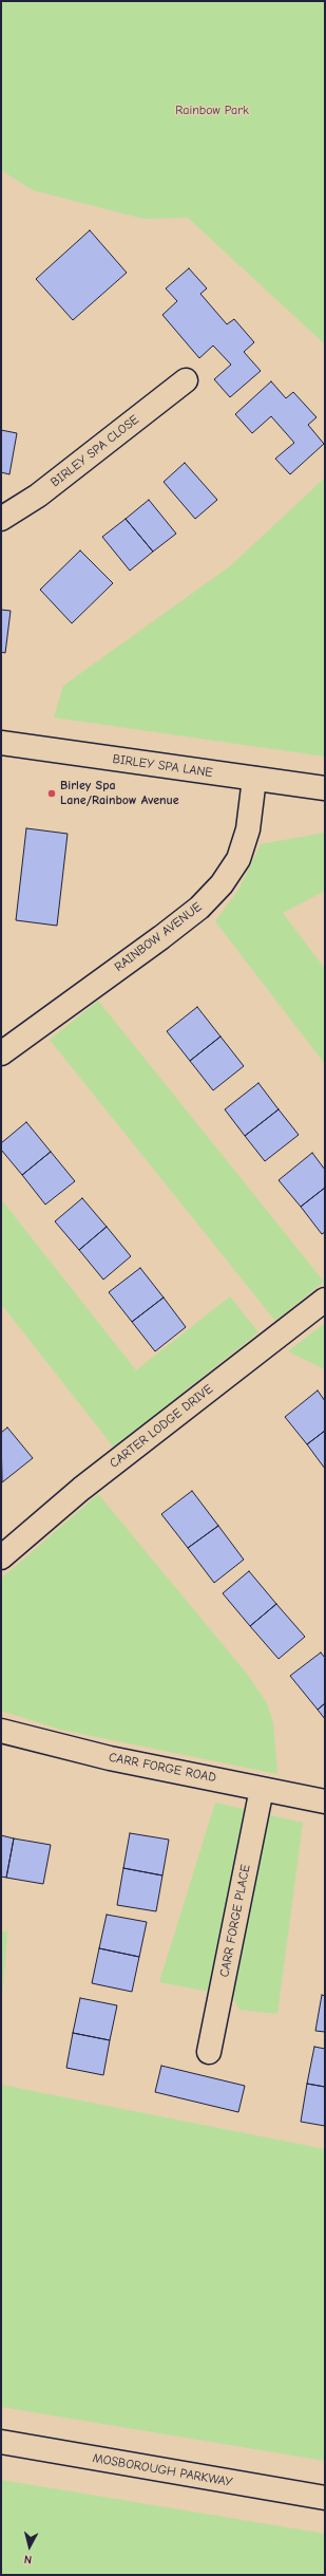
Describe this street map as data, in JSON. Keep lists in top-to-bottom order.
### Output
{
  "streets": {
    "main road": [
      "BIRLEY SPA CLOSE",
      "BIRLEY SPA LANE",
      "RAINBOW AVENUE",
      "CARTER LODGE DRIVE",
      "CARR FORGE ROAD",
      "CARR FORGE PLACE",
      "MOSBOROUGH PARKWAY"
    ]
  },
  "crossings": [
    ["BIRLEY SPA LANE", "RAINBOW AVENUE"],
    ["CARR FORGE ROAD", "CARR FORGE PLACE"]
  ],
  "parks": ["Rainbow Park"],
  "places": ["Birley Spa Lane/Rainbow Avenue"],
  "north": "bottom"
}
